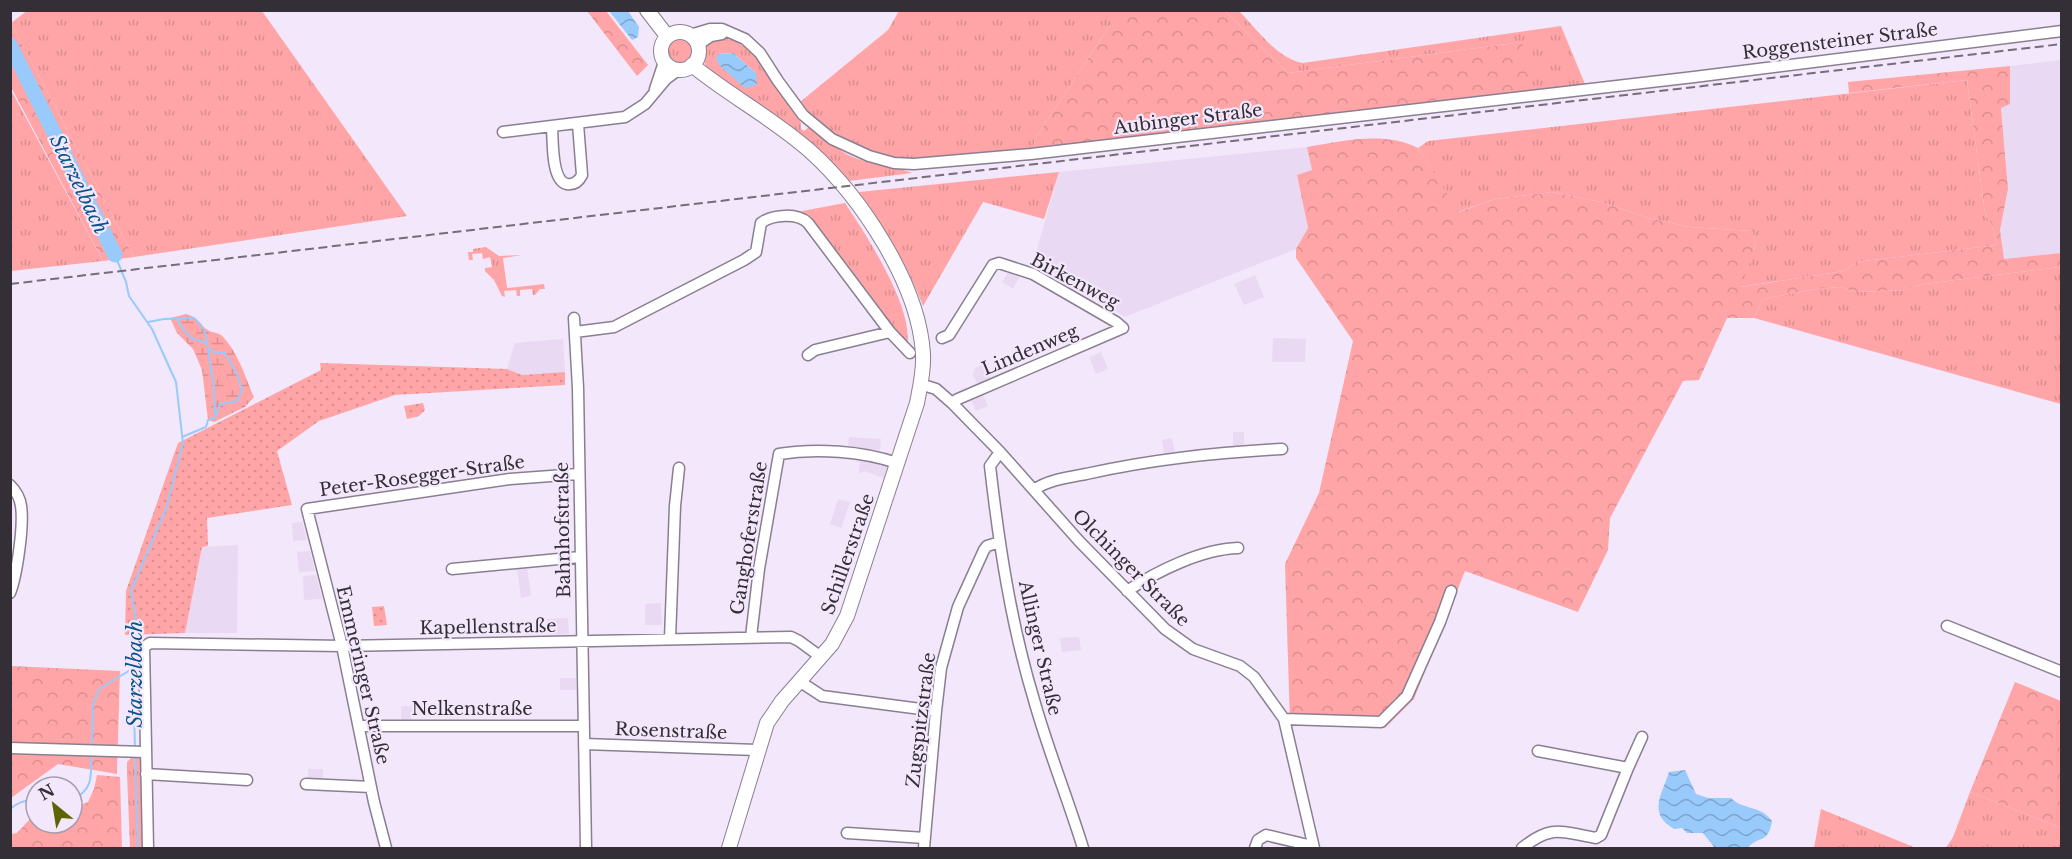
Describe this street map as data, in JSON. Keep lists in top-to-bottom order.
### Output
{
  "streets": {
    "main road": ["Schillerstraße"],
    "street": [
      "Roggensteiner Straße",
      "Aubinger Straße",
      "Birkenweg",
      "Lindenweg",
      "Peter-Rosegger-Straße",
      "Bahnhofstraße",
      "Ganghoferstraße",
      "Olchinger Straße",
      "Kapellenstraße",
      "Allinger Straße",
      "Emmeringer Straße",
      "Nelkenstraße",
      "Zugspitzstraße",
      "Rosenstraße"
    ]
  },
  "crossings": [
    ["Roggensteiner Straße", "Aubinger Straße"],
    ["Aubinger Straße", "Schillerstraße"],
    ["Birkenweg", "Lindenweg"],
    ["Lindenweg", "Olchinger Straße"],
    ["Peter-Rosegger-Straße", "Bahnhofstraße"],
    ["Peter-Rosegger-Straße", "Emmeringer Straße"],
    ["Bahnhofstraße", "Kapellenstraße"],
    ["Bahnhofstraße", "Nelkenstraße"],
    ["Bahnhofstraße", "Rosenstraße"],
    ["Ganghoferstraße", "Schillerstraße"],
    ["Ganghoferstraße", "Kapellenstraße"],
    ["Schillerstraße", "Olchinger Straße"],
    ["Schillerstraße", "Kapellenstraße"],
    ["Schillerstraße", "Rosenstraße"],
    ["Olchinger Straße", "Allinger Straße"],
    ["Kapellenstraße", "Emmeringer Straße"],
    ["Allinger Straße", "Zugspitzstraße"],
    ["Emmeringer Straße", "Nelkenstraße"]
  ],
  "water": ["Starzelbach"],
  "north": "top left"
}
